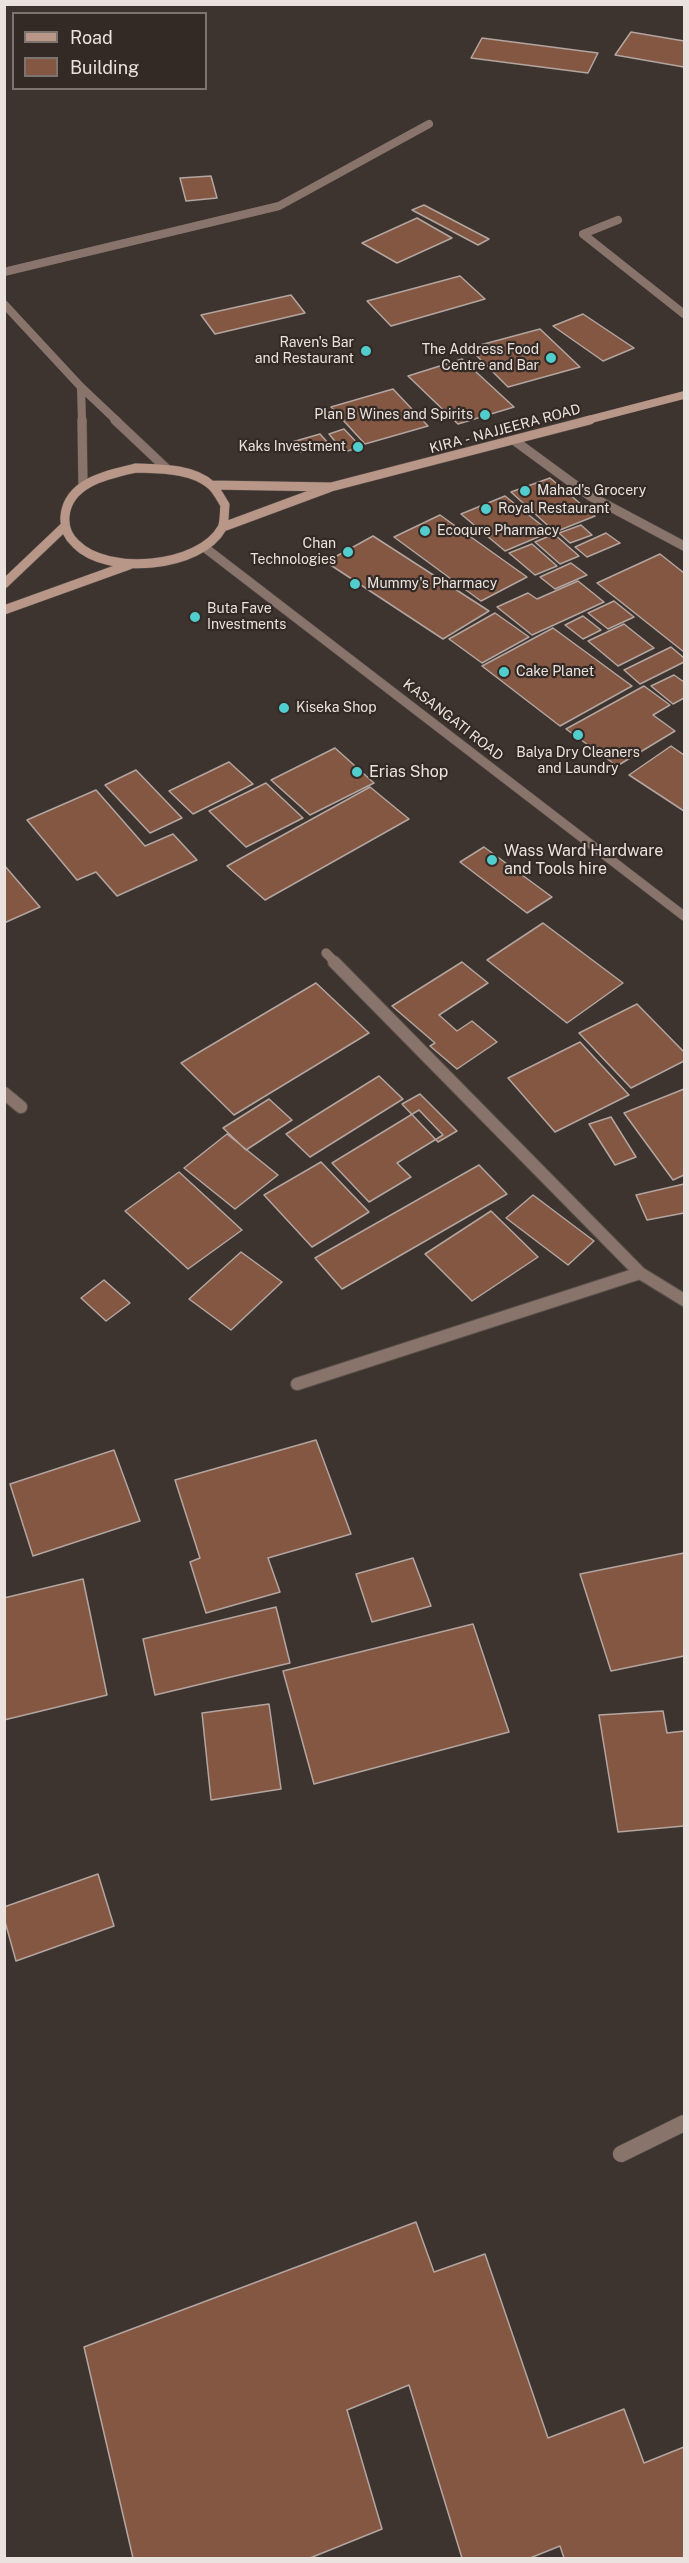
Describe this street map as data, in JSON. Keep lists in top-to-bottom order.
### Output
{
  "streets": {
    "main road": ["KIRA - NAJJEERA ROAD"],
    "street": ["KASANGATI ROAD"]
  },
  "crossings": [
    ["KIRA - NAJJEERA ROAD", "KASANGATI ROAD"]
  ],
  "places": [
    "Raven's Bar and Restaurant",
    "The Address Food Centre and Bar",
    "Plan B Wines and Spirits",
    "Kaks Investment",
    "Mahad's Grocery",
    "Royal Restaurant",
    "Ecoqure Pharmacy",
    "Chan Technologies",
    "Mummy's Pharmacy",
    "Buta Fave Investments",
    "Cake Planet",
    "Kiseka Shop",
    "Balya Dry Cleaners and Laundry",
    "Erias Shop",
    "Wass Ward Hardware and Tools hire"
  ],
  "legend": ["Road", "Building"]
}
